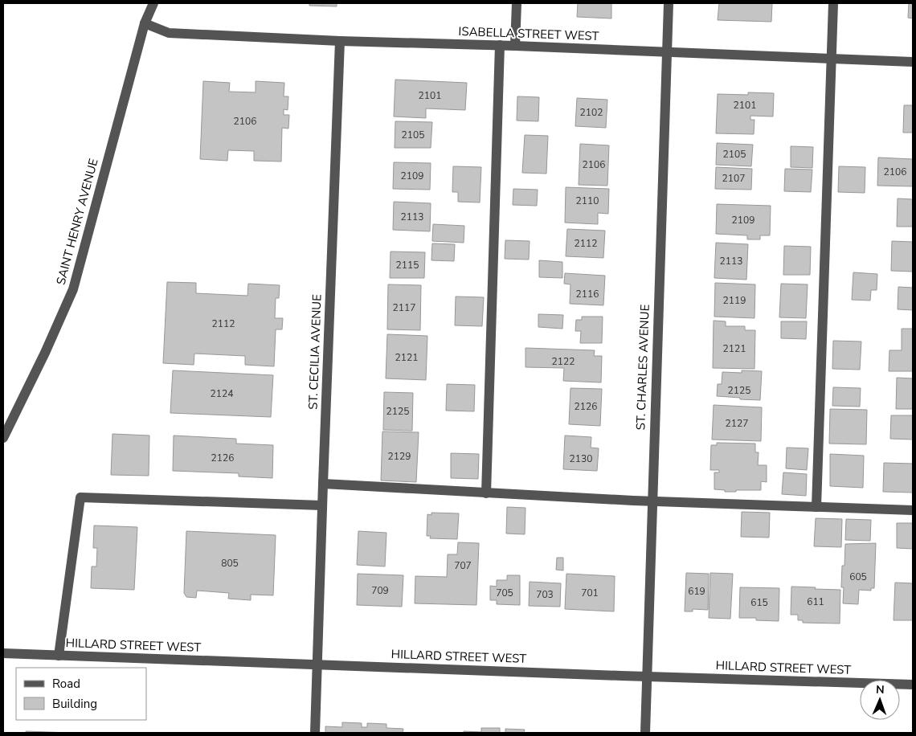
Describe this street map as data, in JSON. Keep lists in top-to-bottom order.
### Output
{
  "streets": {
    "street": [
      "ISABELLA STREET WEST",
      "SAINT HENRY AVENUE",
      "ST. CECILIA AVENUE",
      "ST. CHARLES AVENUE",
      "HILLARD STREET WEST"
    ]
  },
  "crossings": [
    ["ISABELLA STREET WEST", "SAINT HENRY AVENUE"],
    ["ISABELLA STREET WEST", "ST. CECILIA AVENUE"],
    ["ISABELLA STREET WEST", "ST. CHARLES AVENUE"],
    ["ST. CECILIA AVENUE", "HILLARD STREET WEST"],
    ["ST. CHARLES AVENUE", "HILLARD STREET WEST"]
  ],
  "house_numbers": [
    "2101",
    "2101",
    "2102",
    "2106",
    "2105",
    "2105",
    "2106",
    "2106",
    "2109",
    "2107",
    "2110",
    "2113",
    "2109",
    "2112",
    "2113",
    "2115",
    "2116",
    "2119",
    "2117",
    "2112",
    "2121",
    "2121",
    "2122",
    "2125",
    "2124",
    "2126",
    "2125",
    "2127",
    "2129",
    "2126",
    "2130",
    "805",
    "707",
    "605",
    "709",
    "619",
    "705",
    "701",
    "703",
    "611",
    "615"
  ],
  "legend": ["Road", "Building"],
  "north": "top"
}
